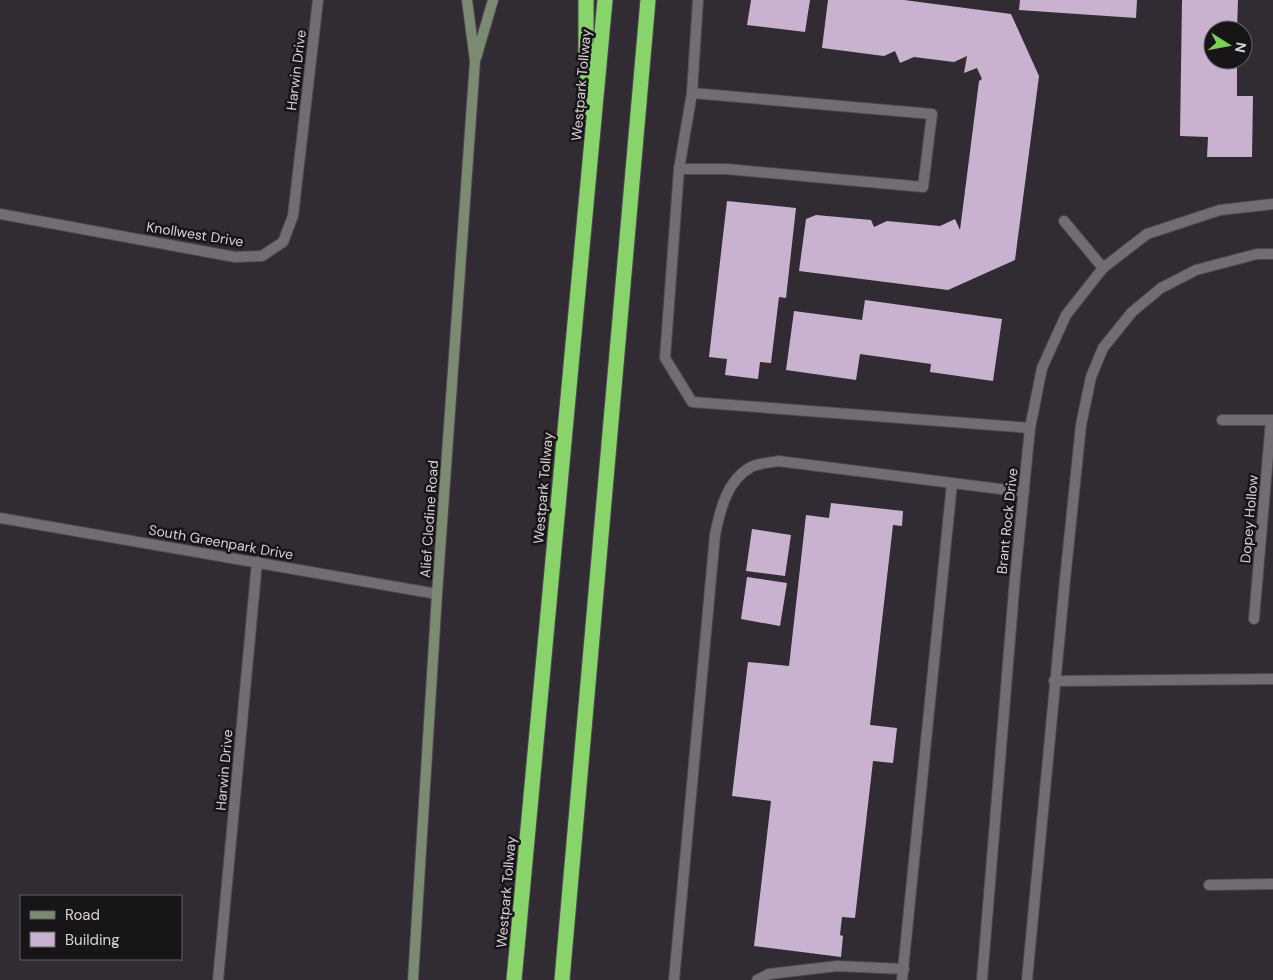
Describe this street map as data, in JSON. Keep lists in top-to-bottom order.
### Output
{
  "streets": {
    "highway": ["Westpark Tollway"],
    "main road": ["Alief Clodine Road"],
    "street": [
      "Harwin Drive",
      "Knollwest Drive",
      "Dopey Hollow",
      "Brant Rock Drive",
      "South Greenpark Drive"
    ]
  },
  "crossings": [
    ["Harwin Drive", "Knollwest Drive"],
    ["Harwin Drive", "South Greenpark Drive"],
    ["Alief Clodine Road", "South Greenpark Drive"]
  ],
  "legend": ["Road", "Building"],
  "north": "right"
}
